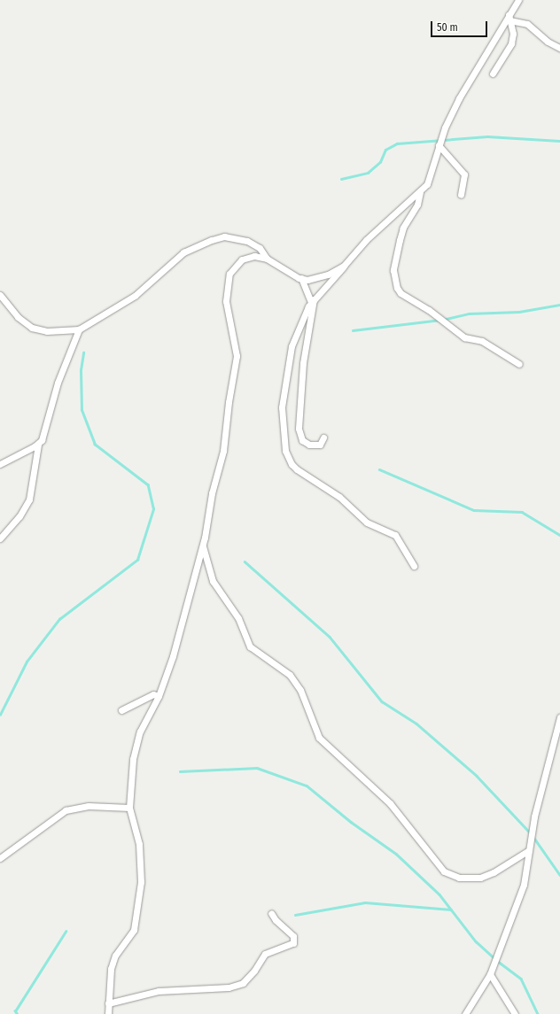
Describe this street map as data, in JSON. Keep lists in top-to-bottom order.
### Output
{
  "scale_bar": "50 m"
}
